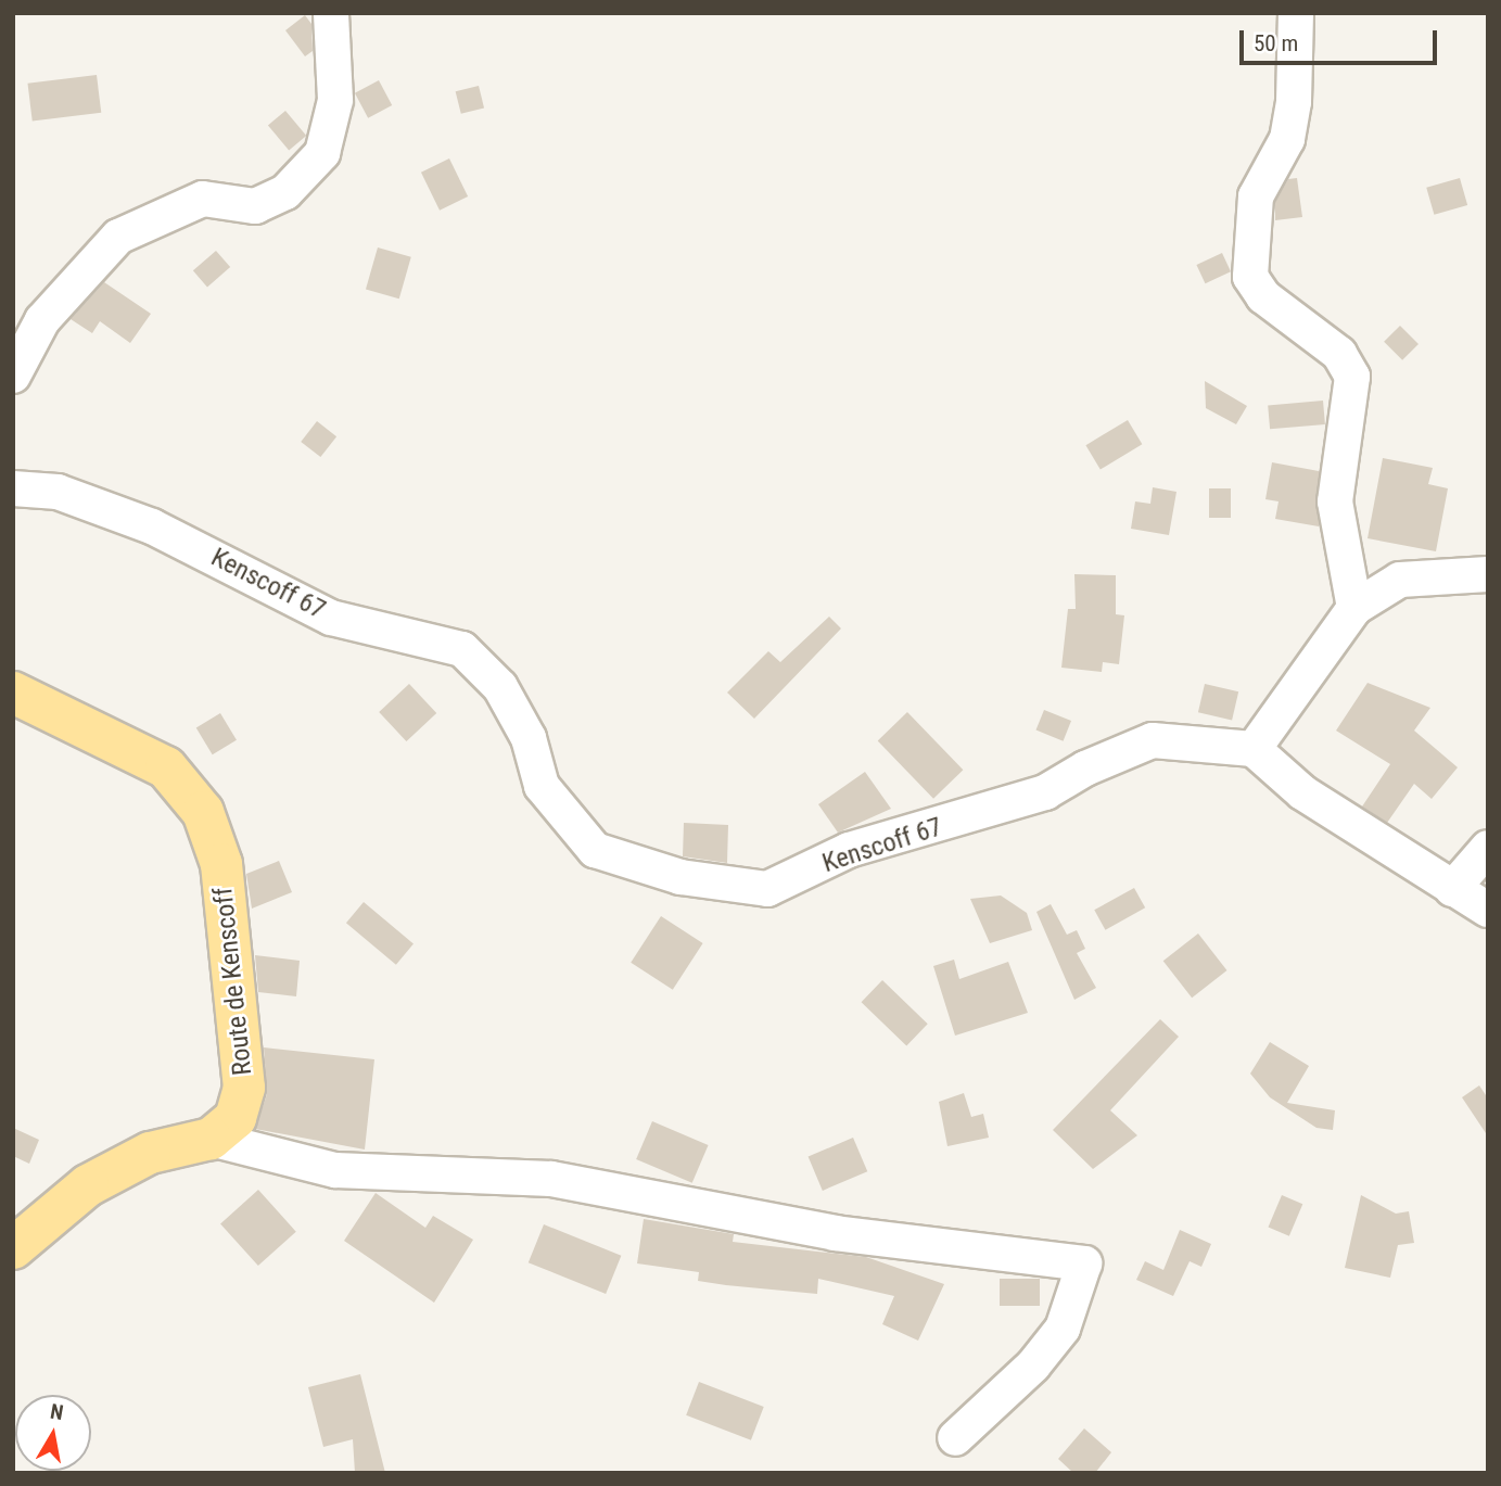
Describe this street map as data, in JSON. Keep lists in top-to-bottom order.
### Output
{
  "streets": {
    "main road": ["Route de Kenscoff"],
    "street": ["Kenscoff 67"]
  },
  "scale_bar": "50 m",
  "north": "top"
}
